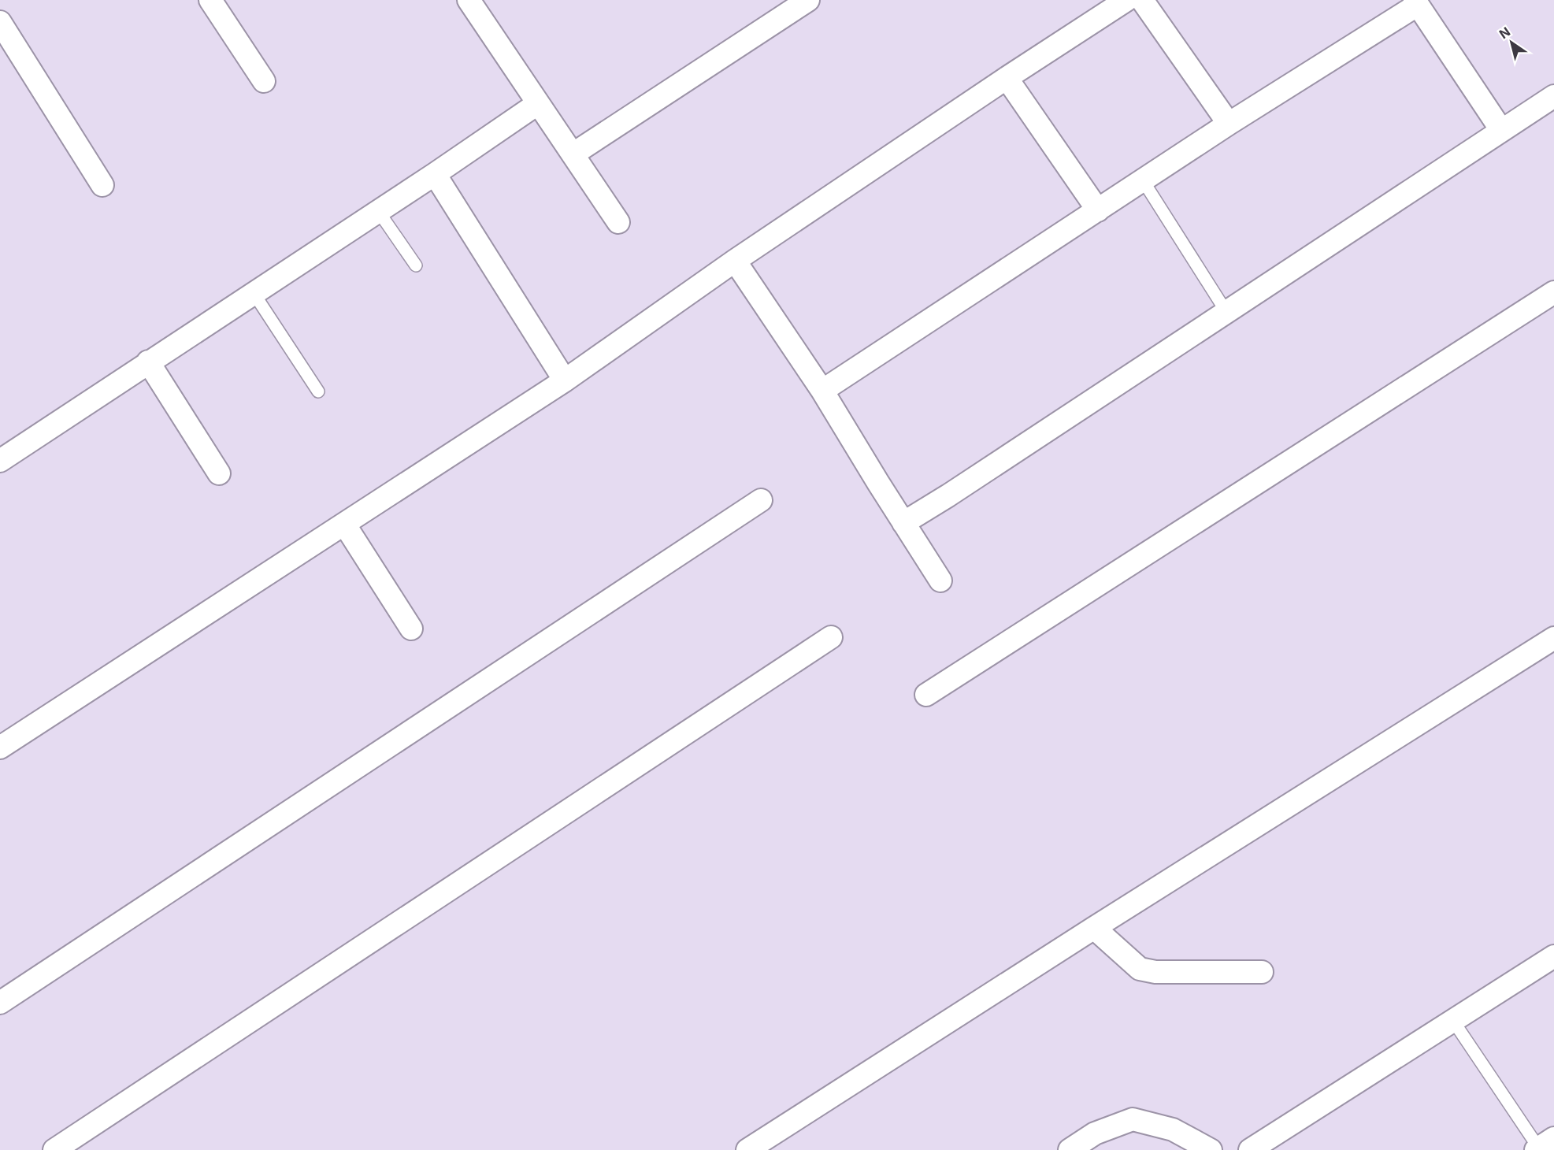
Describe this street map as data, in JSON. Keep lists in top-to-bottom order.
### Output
{
  "north": "top left"
}
